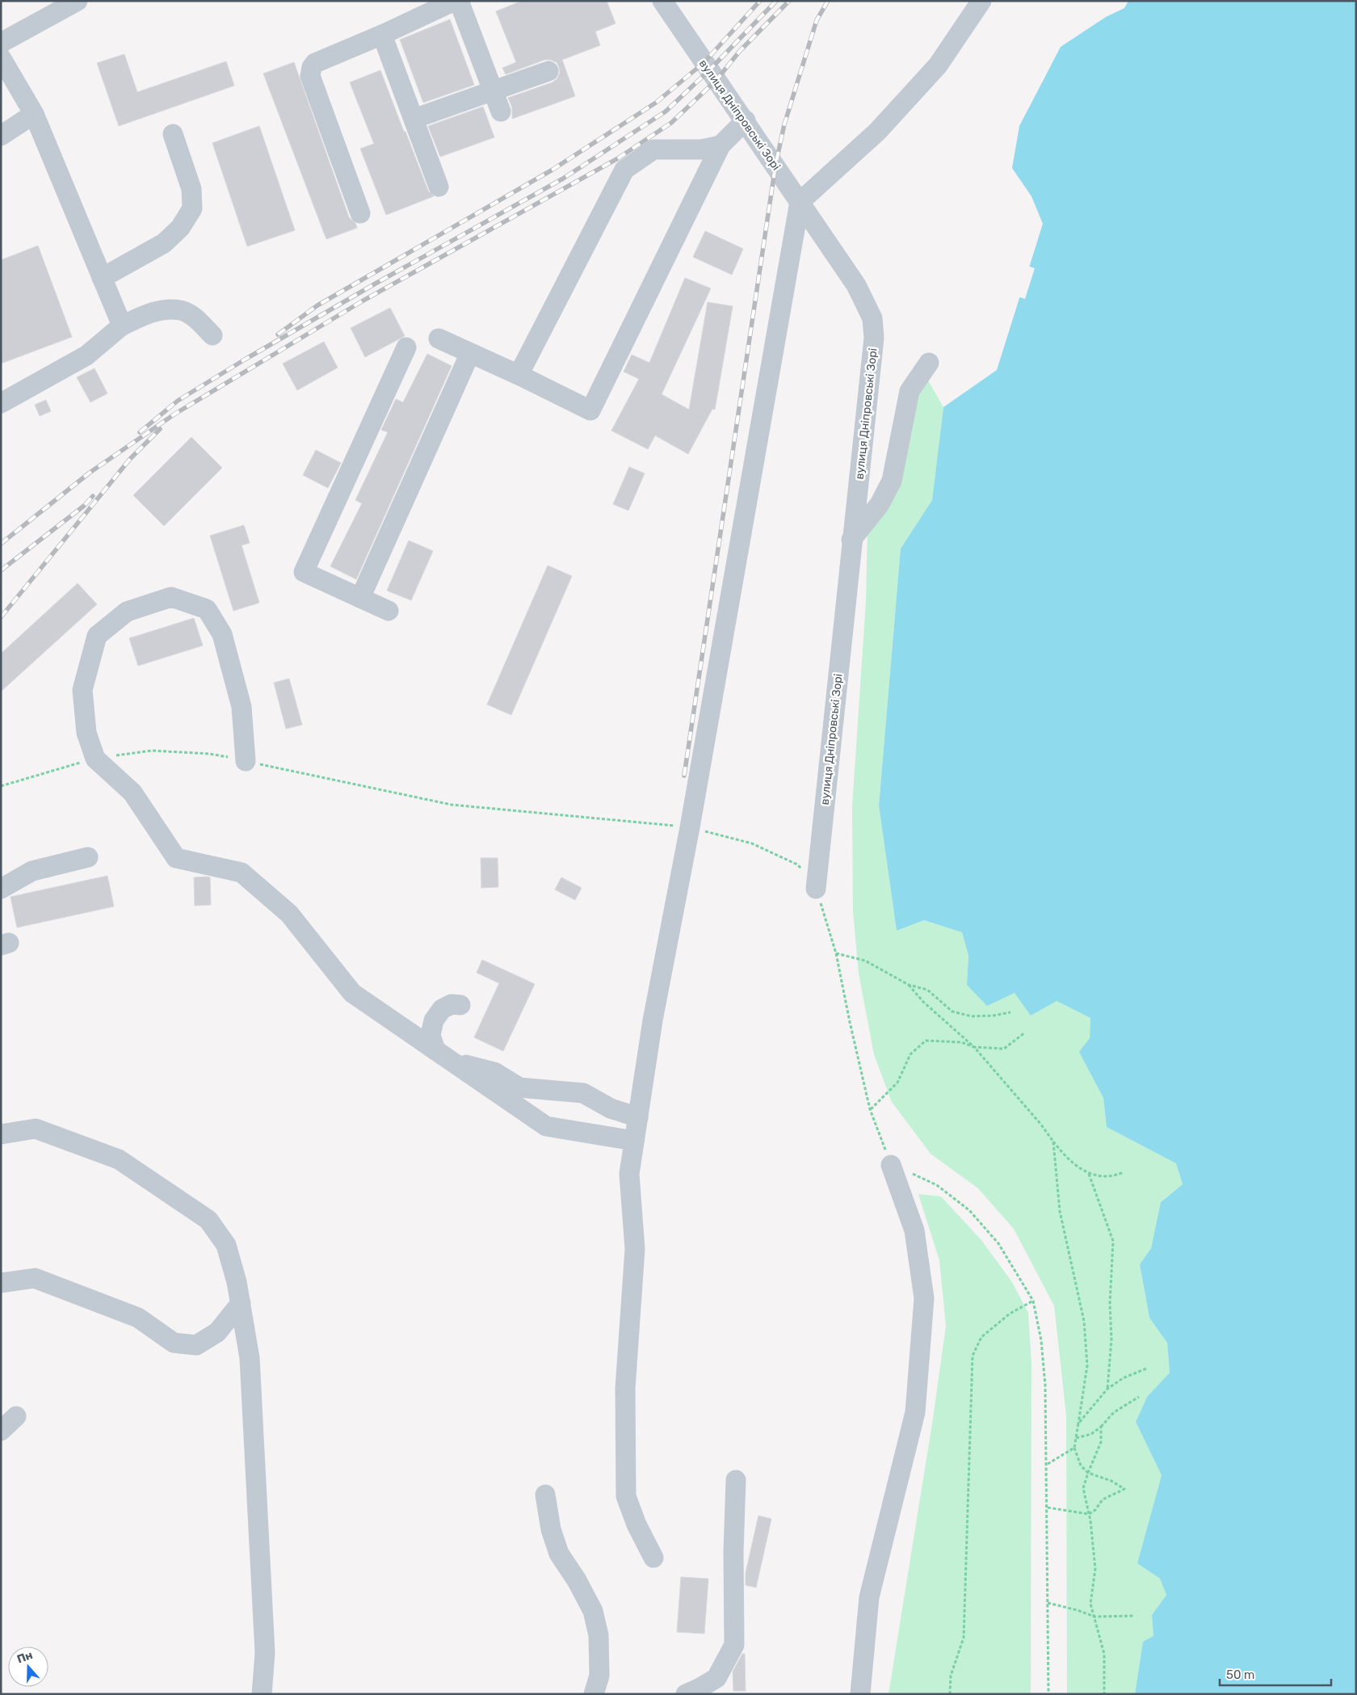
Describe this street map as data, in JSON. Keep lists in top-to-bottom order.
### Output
{
  "streets": {
    "street": ["вулиця Дніпровські Зорі"]
  },
  "scale_bar": "50 m",
  "north": "top"
}
